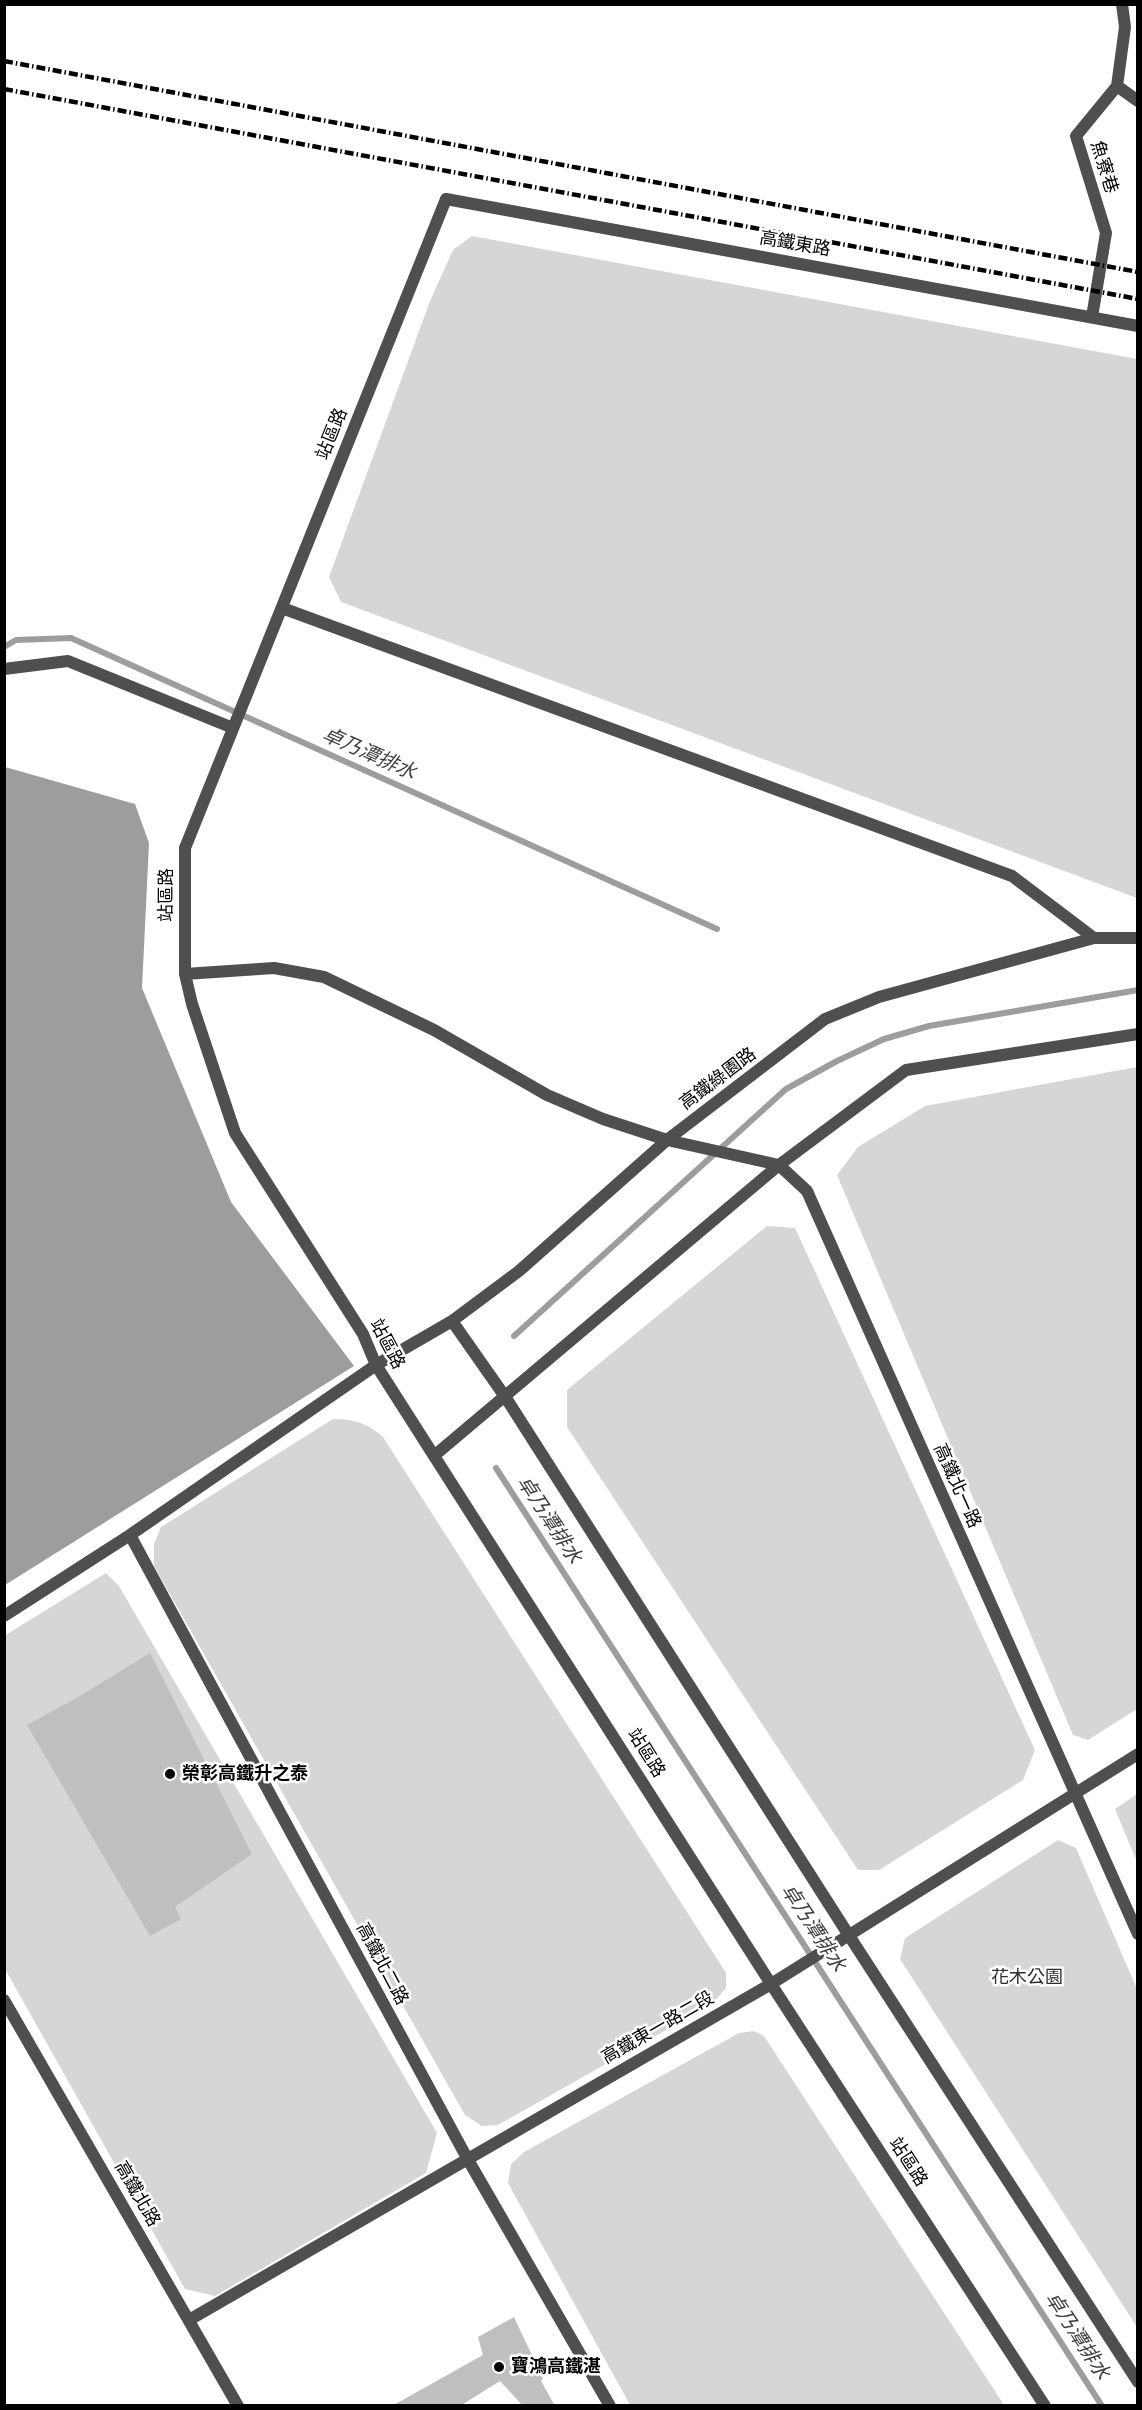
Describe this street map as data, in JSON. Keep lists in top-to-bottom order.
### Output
{
  "streets": {
    "street": [
      "魚寮巷",
      "高鐵東路",
      "站區路",
      "高鐵綠園路",
      "高鐵北一路",
      "高鐵北二路",
      "高鐵東一路二段",
      "高鐵北路"
    ]
  },
  "crossings": [
    ["魚寮巷", "高鐵東路"],
    ["高鐵東路", "站區路"],
    ["站區路", "高鐵綠園路"],
    ["站區路", "高鐵東一路二段"],
    ["高鐵綠園路", "高鐵北二路"],
    ["高鐵北一路", "高鐵東一路二段"],
    ["高鐵北二路", "高鐵東一路二段"],
    ["高鐵東一路二段", "高鐵北路"]
  ],
  "water": ["卓乃潭排水"],
  "parks": ["花木公園"],
  "places": ["榮彰高鐵升之泰", "寶鴻高鐵湛"]
}
